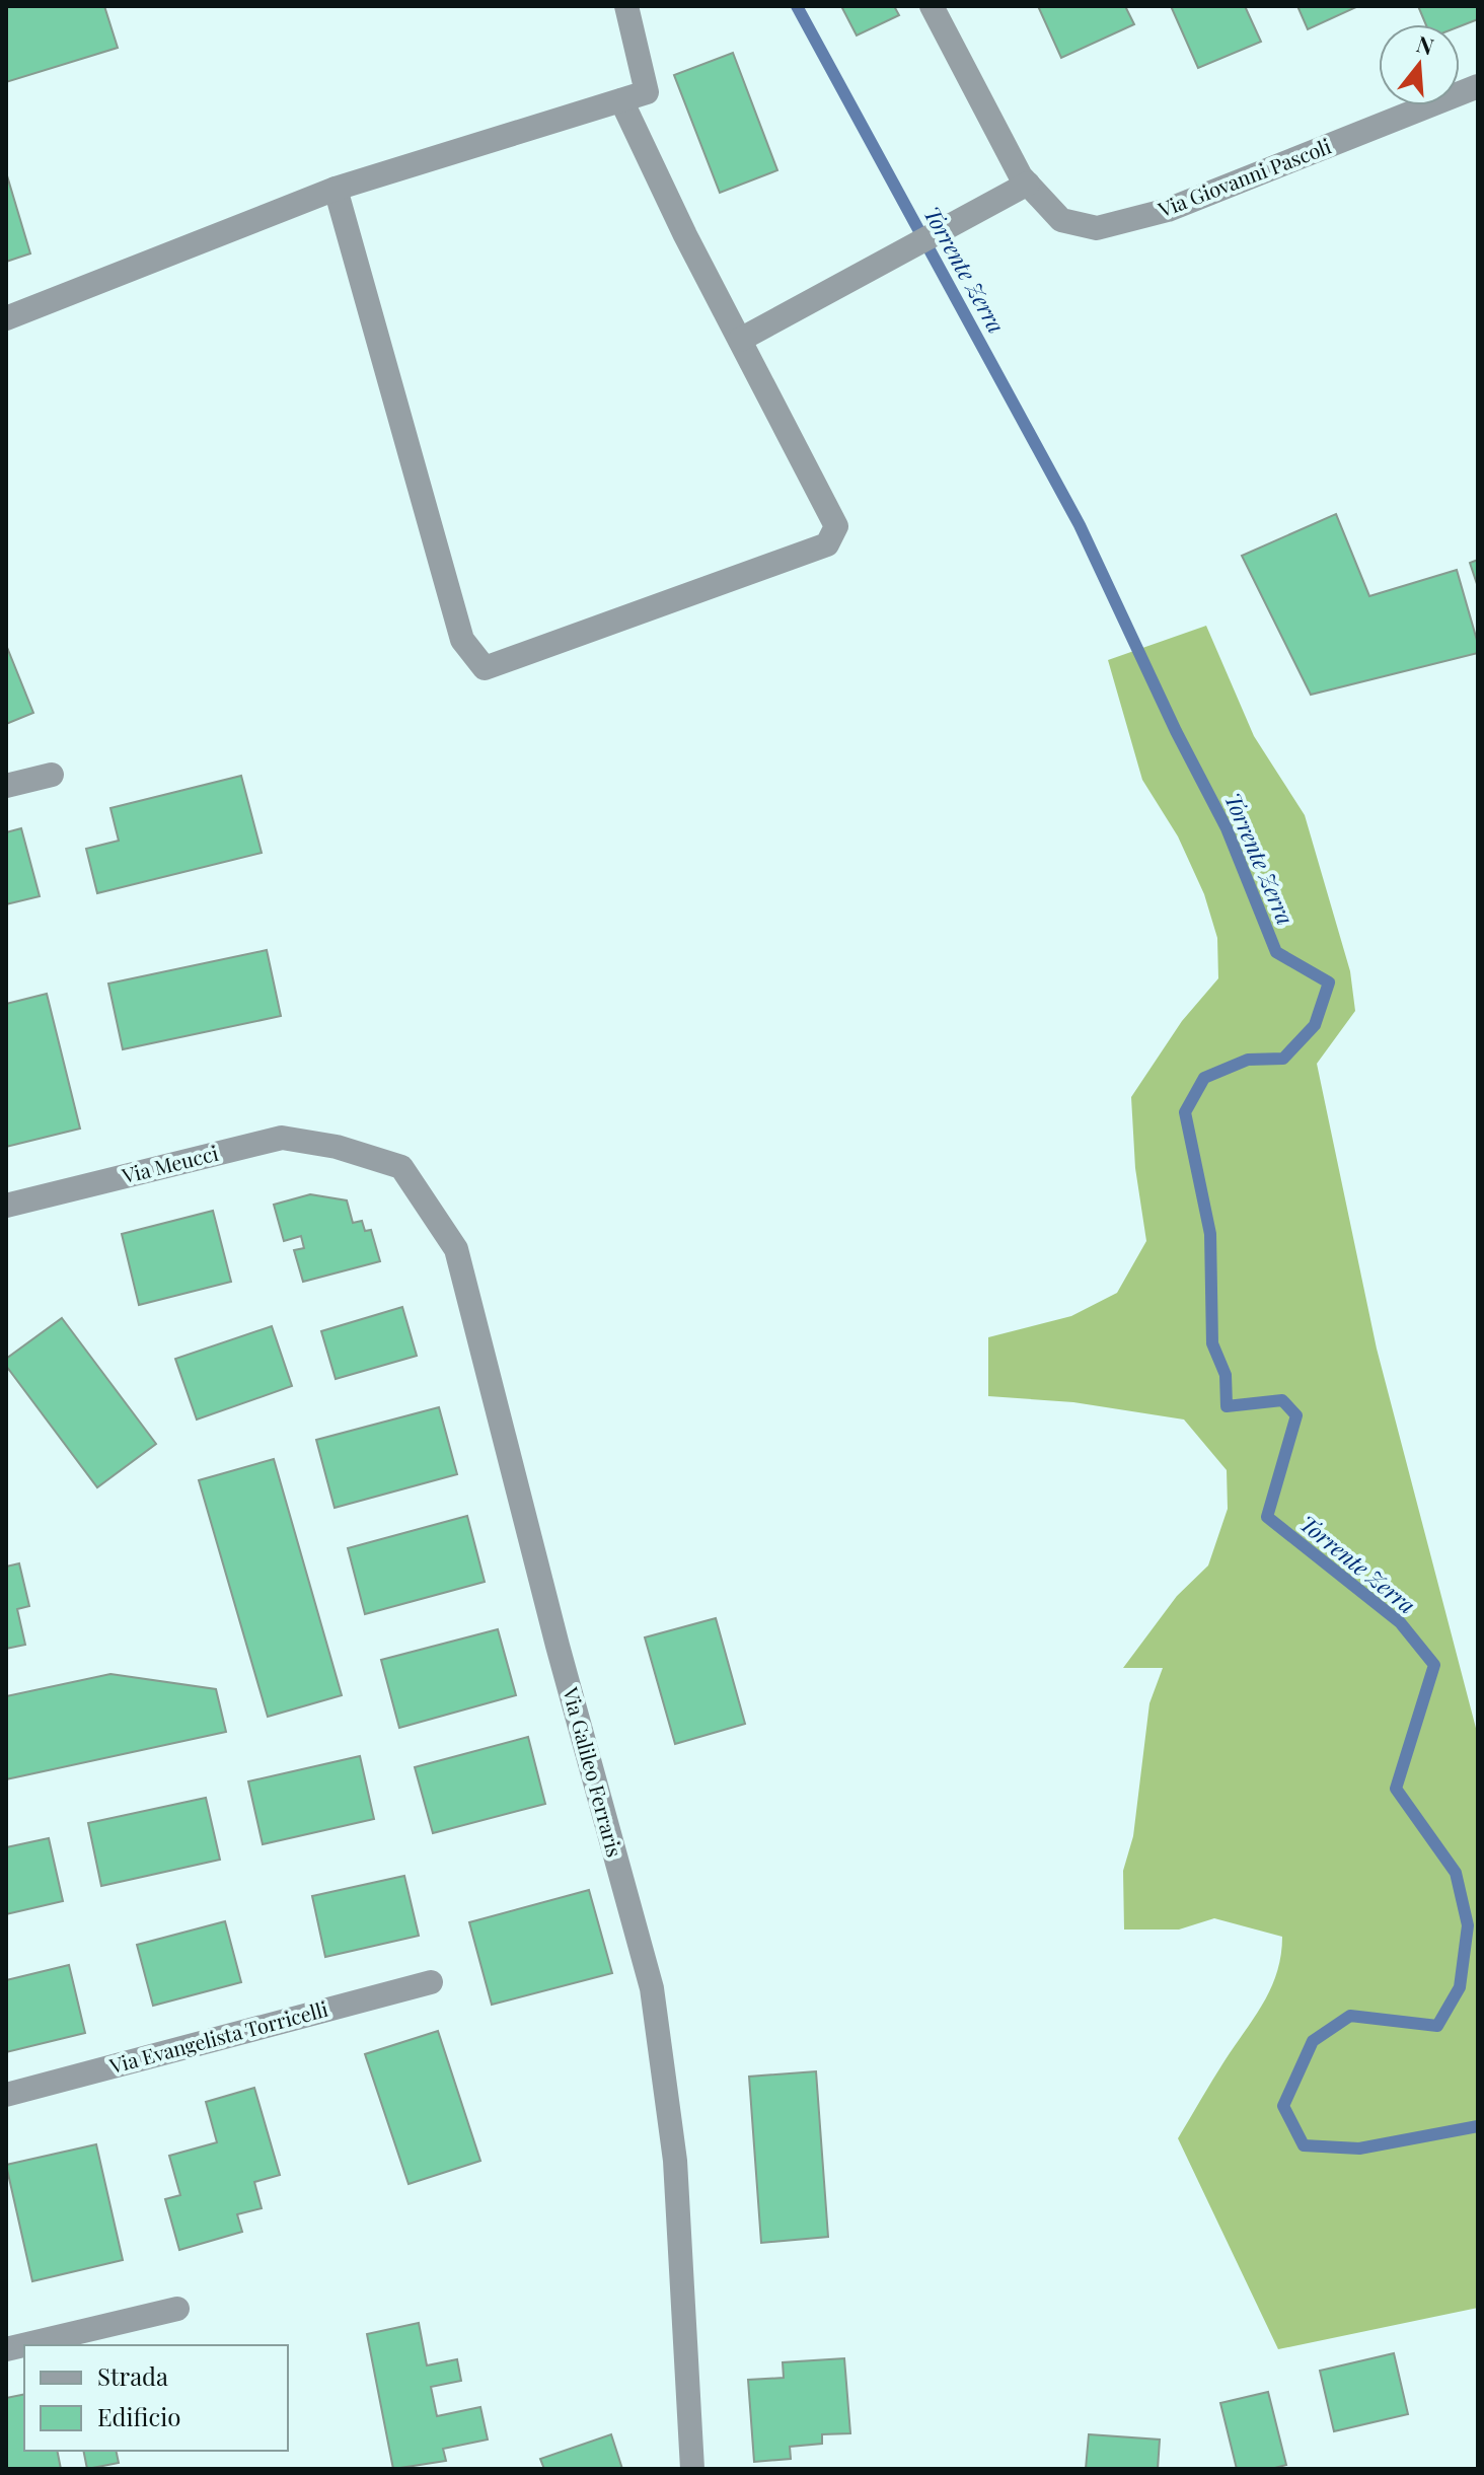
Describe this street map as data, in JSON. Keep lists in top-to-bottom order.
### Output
{
  "streets": {
    "street": [
      "Via Giovanni Pascoli",
      "Via Meucci",
      "Via Galileo Ferraris",
      "Via Evangelista Torricelli"
    ]
  },
  "crossings": [
    ["Via Meucci", "Via Galileo Ferraris"]
  ],
  "water": ["Torrente Zerra"],
  "legend": ["Strada", "Edificio"],
  "north": "top"
}
